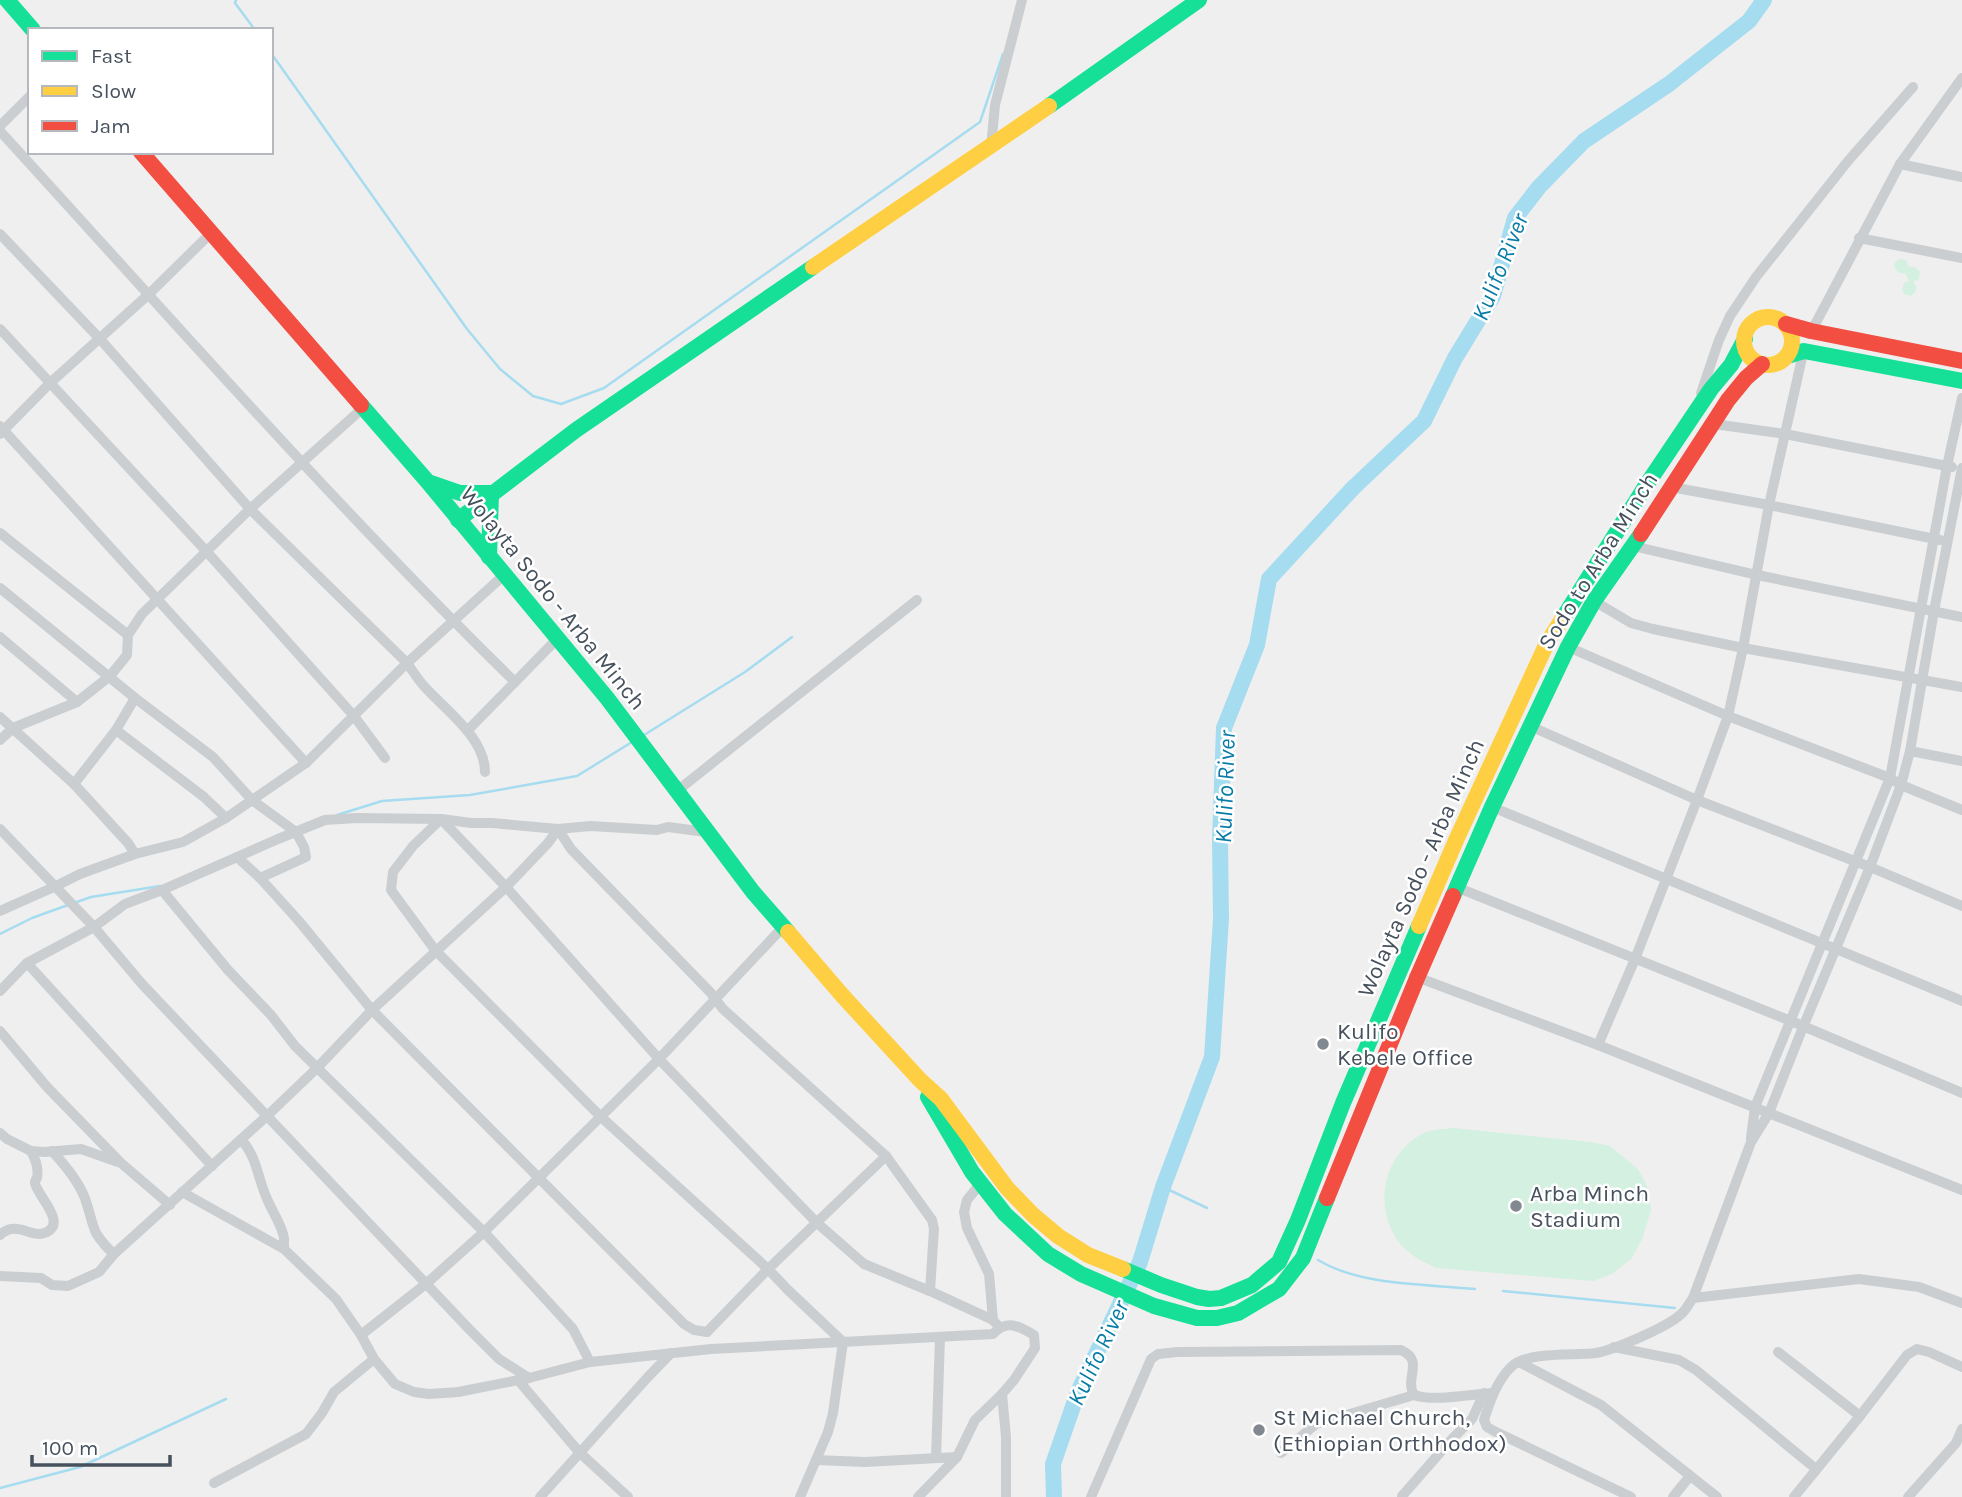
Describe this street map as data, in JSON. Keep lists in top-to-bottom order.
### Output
{
  "streets": {
    "main road": ["Sodo to Arba Minch", "Wolayta Sodo - Arba Minch"]
  },
  "crossings": [
    ["Sodo to Arba Minch", "Wolayta Sodo - Arba Minch"]
  ],
  "water": ["Kulifo River"],
  "places": ["Kulifo Kebele Office", "Arba Minch Stadium", "St Michael Church, (Ethiopian Orthhodox)"],
  "legend": ["Fast", "Slow", "Jam"],
  "scale_bar": "100 m"
}
